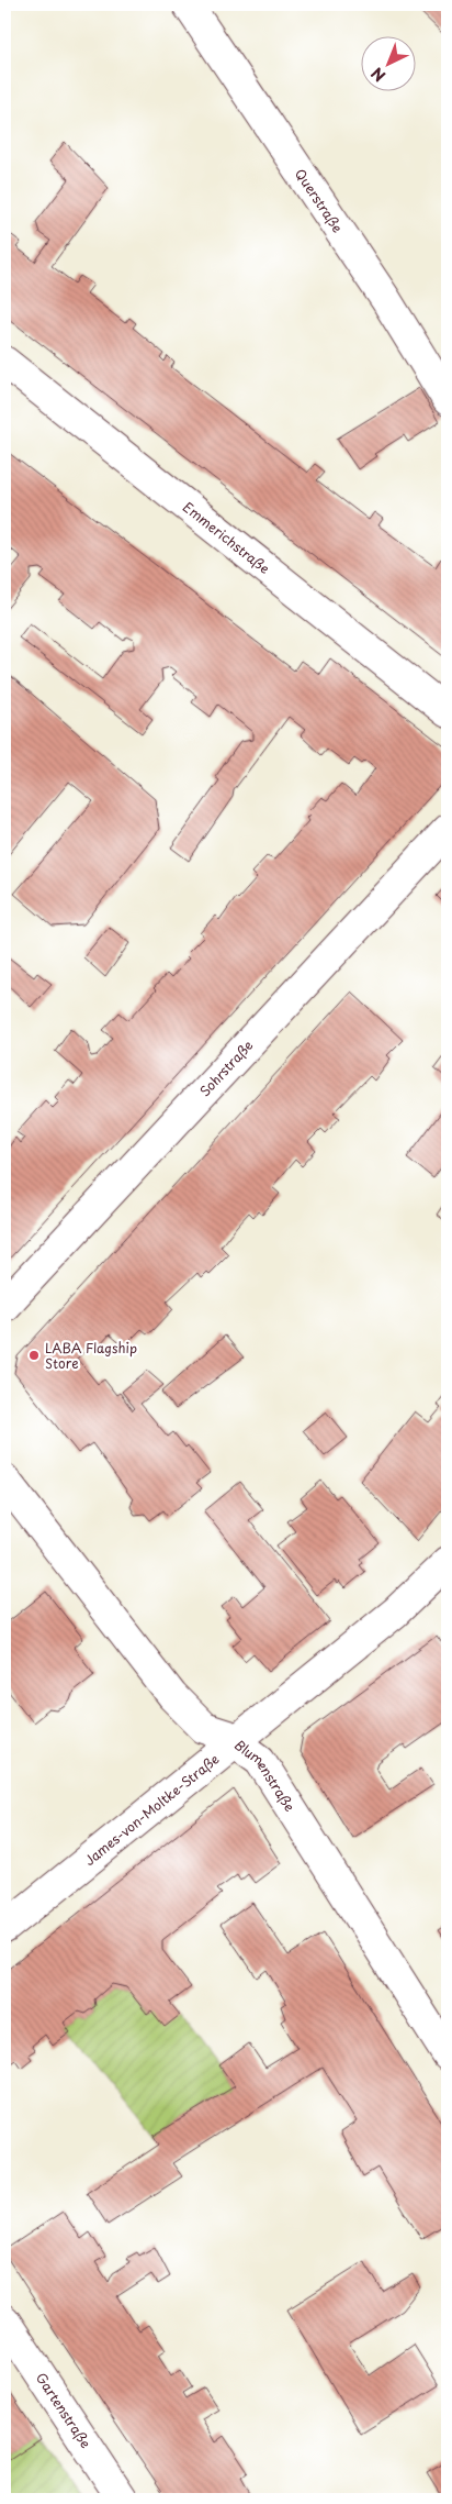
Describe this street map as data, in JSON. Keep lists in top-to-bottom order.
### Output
{
  "streets": {
    "street": [
      "Querstraße",
      "Emmerichstraße",
      "Sohrstraße",
      "Blumenstraße",
      "James-von-Moltke-Straße",
      "Gartenstraße"
    ]
  },
  "crossings": [
    ["Blumenstraße", "James-von-Moltke-Straße"]
  ],
  "places": ["LABA Flagship Store"],
  "north": "bottom left"
}
